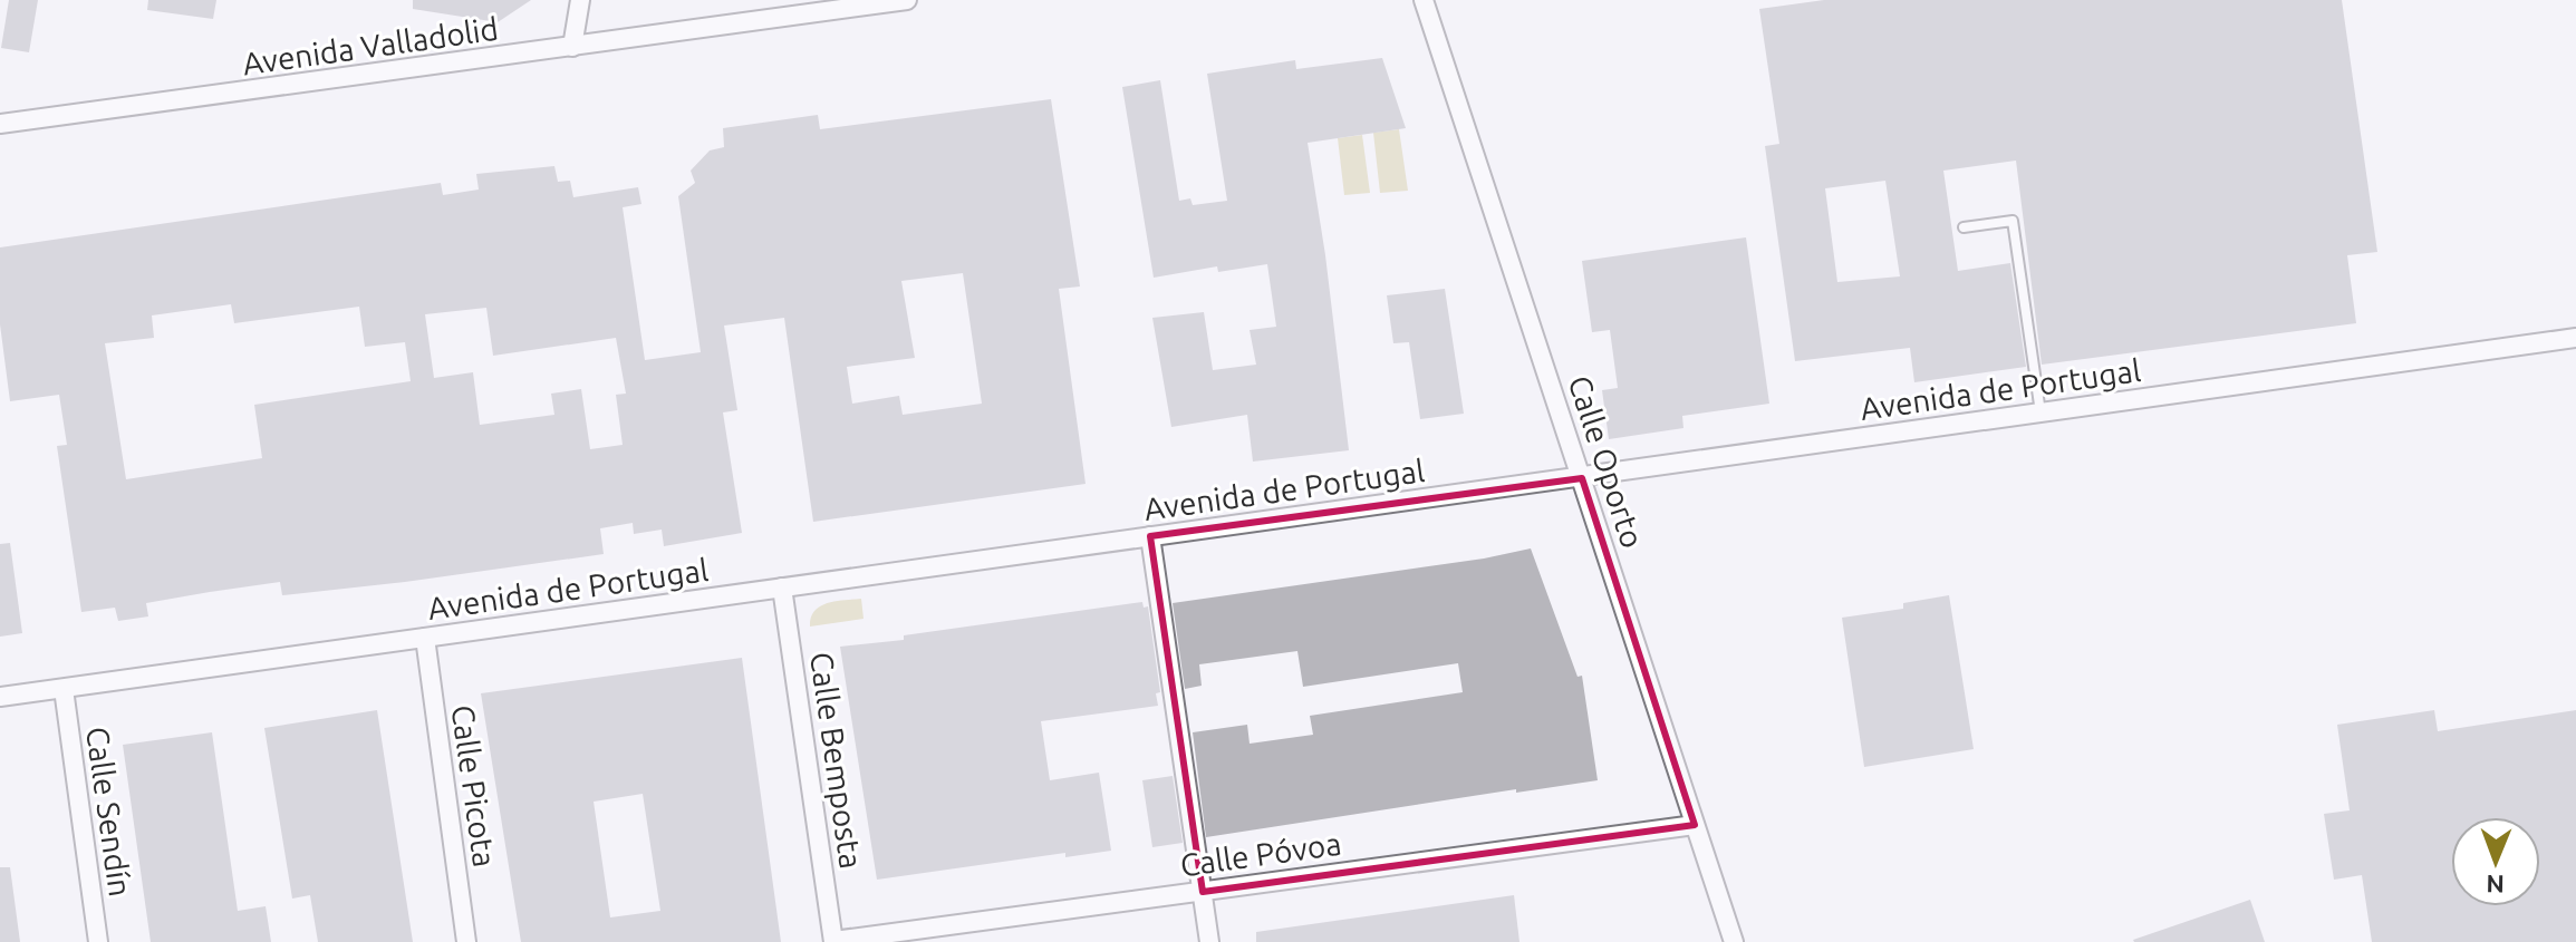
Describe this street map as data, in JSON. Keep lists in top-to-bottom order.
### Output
{
  "streets": {
    "street": [
      "Avenida Valladolid",
      "Avenida de Portugal",
      "Calle Oporto",
      "Calle Bemposta",
      "Calle Picota",
      "Calle Sendín",
      "Calle Póvoa"
    ]
  },
  "crossings": [
    ["Avenida de Portugal", "Calle Oporto"],
    ["Avenida de Portugal", "Calle Bemposta"],
    ["Avenida de Portugal", "Calle Picota"],
    ["Avenida de Portugal", "Calle Sendín"],
    ["Calle Oporto", "Calle Póvoa"],
    ["Calle Bemposta", "Calle Póvoa"]
  ],
  "north": "bottom"
}
